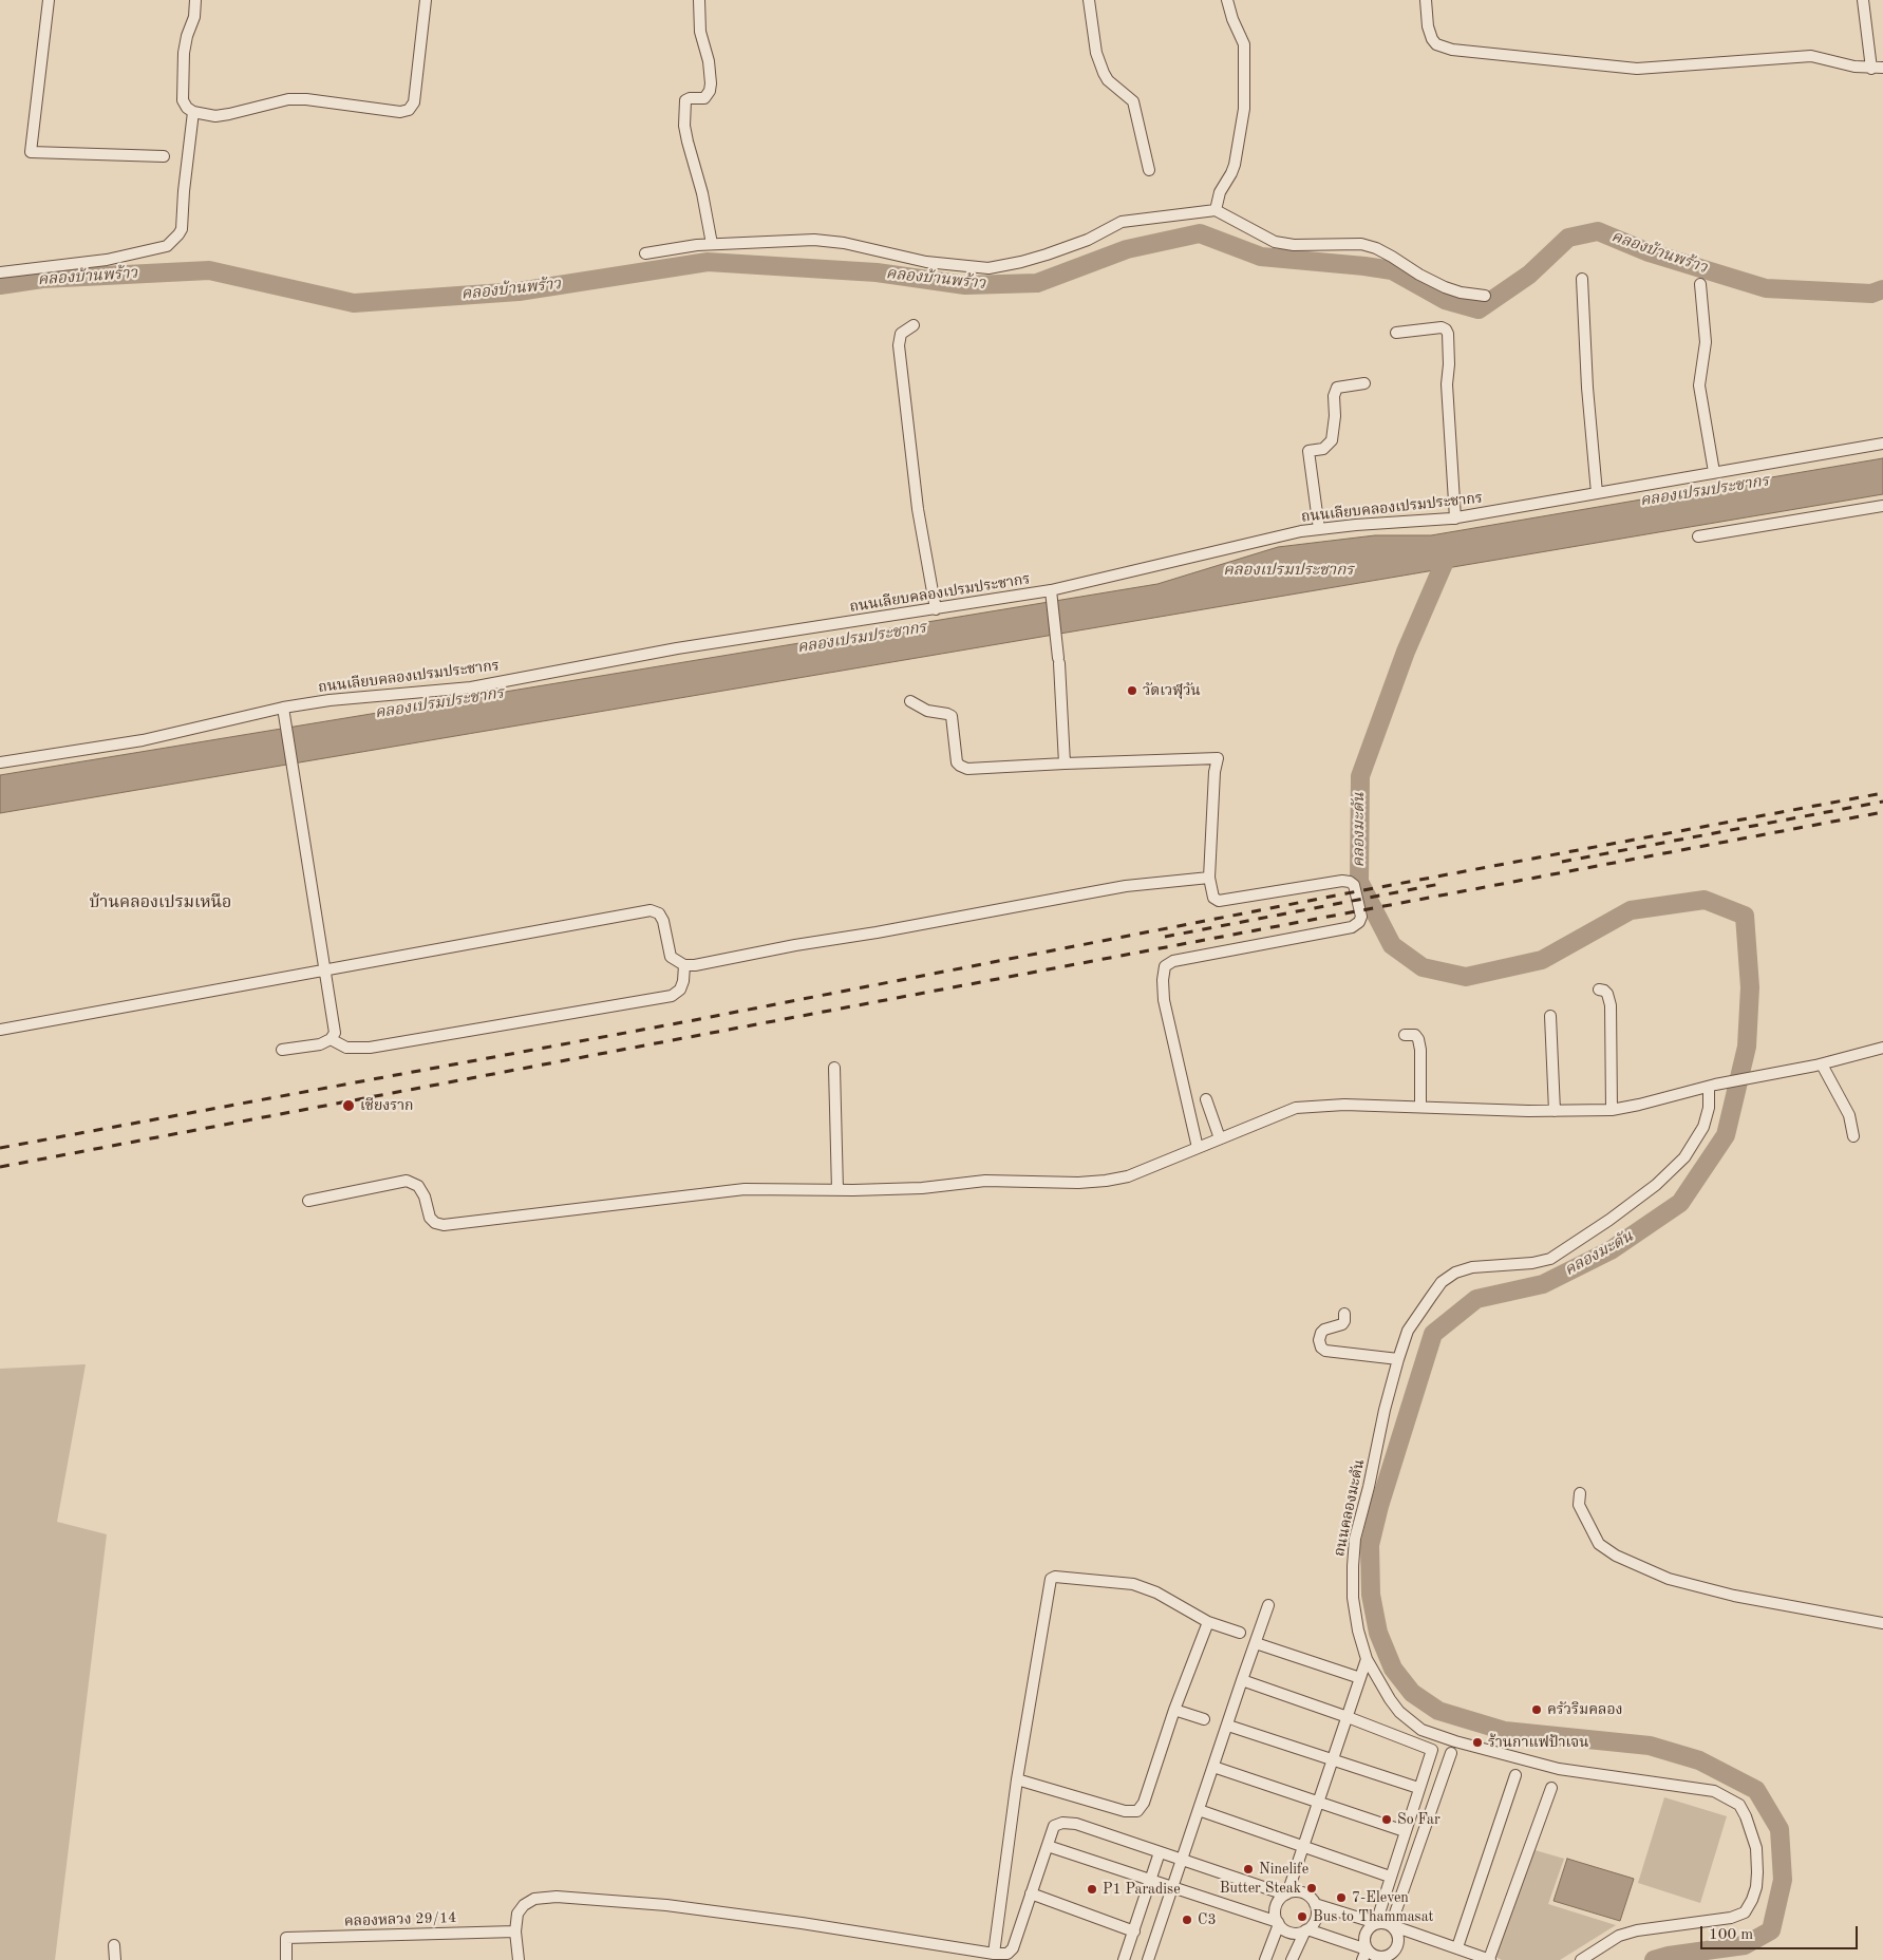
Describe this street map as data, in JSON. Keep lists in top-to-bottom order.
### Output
{
  "streets": {
    "street": ["ถนนเลียบคลองเปรมประชากร", "ถนนคลองมะดัน", "คลองหลวง 29/14"]
  },
  "districts": ["บ้านคลองเปรมเหนือ"],
  "water": ["คลองบ้านพร้าว", "คลองเปรมประชากร", "คลองมะดัน"],
  "places": [
    "วัดเวฬุวัน",
    "เชียงราก",
    "ครัวริมคลอง",
    "ร้านกาแฟป้าเจน",
    "So Far",
    "Ninelife",
    "Butter Steak",
    "P1 Paradise",
    "7-Eleven",
    "Bus to Thammasat",
    "C3"
  ],
  "scale_bar": "100 m"
}
